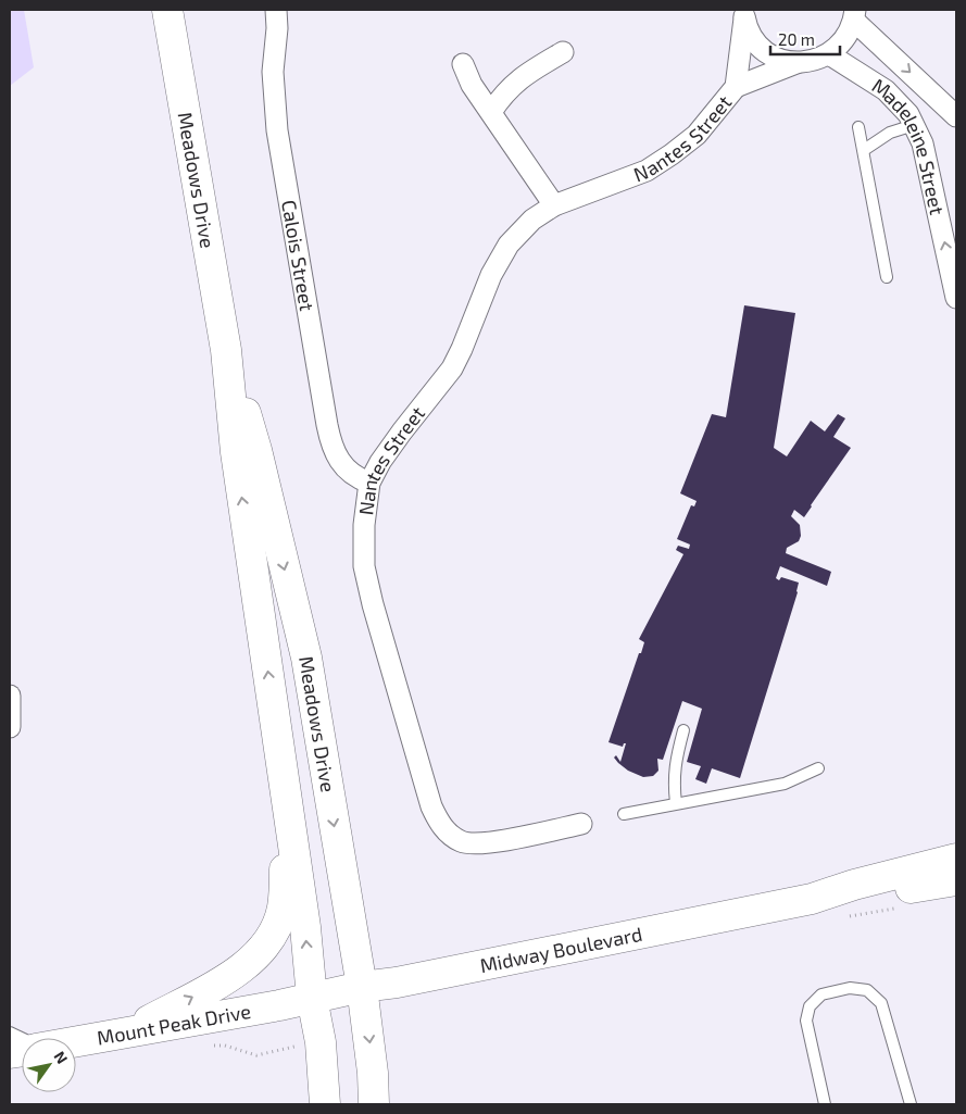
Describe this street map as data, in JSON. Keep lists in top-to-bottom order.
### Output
{
  "streets": {
    "street": [
      "Nantes Street",
      "Madeleine Street",
      "Meadows Drive",
      "Calois Street",
      "Midway Boulevard",
      "Mount Peak Drive"
    ]
  },
  "crossings": [
    ["Nantes Street", "Madeleine Street"],
    ["Nantes Street", "Calois Street"],
    ["Meadows Drive", "Midway Boulevard"],
    ["Meadows Drive", "Mount Peak Drive"],
    ["Midway Boulevard", "Mount Peak Drive"]
  ],
  "scale_bar": "20 m",
  "north": "top right"
}
